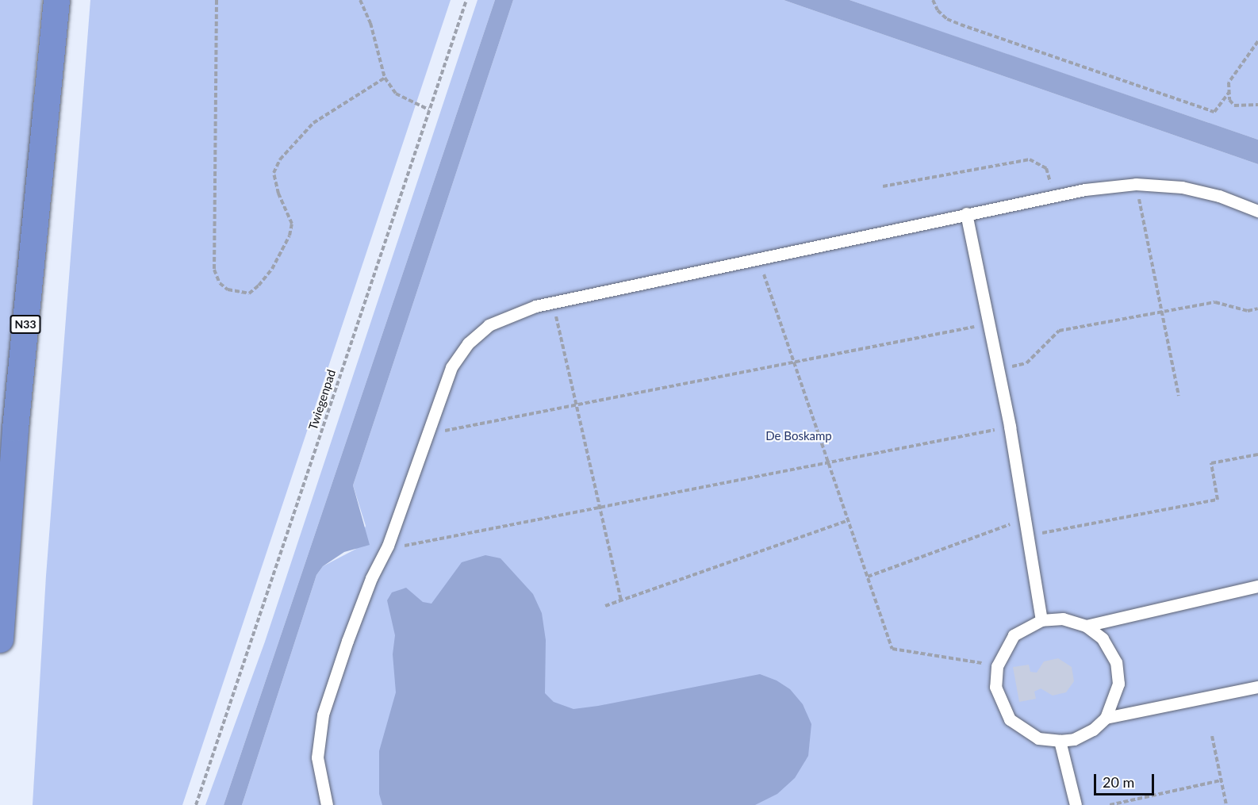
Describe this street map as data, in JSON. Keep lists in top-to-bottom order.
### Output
{
  "streets": {
    "highway": ["N33"],
    "path": ["Twiegenpad"]
  },
  "parks": ["De Boskamp"],
  "scale_bar": "20 m"
}
